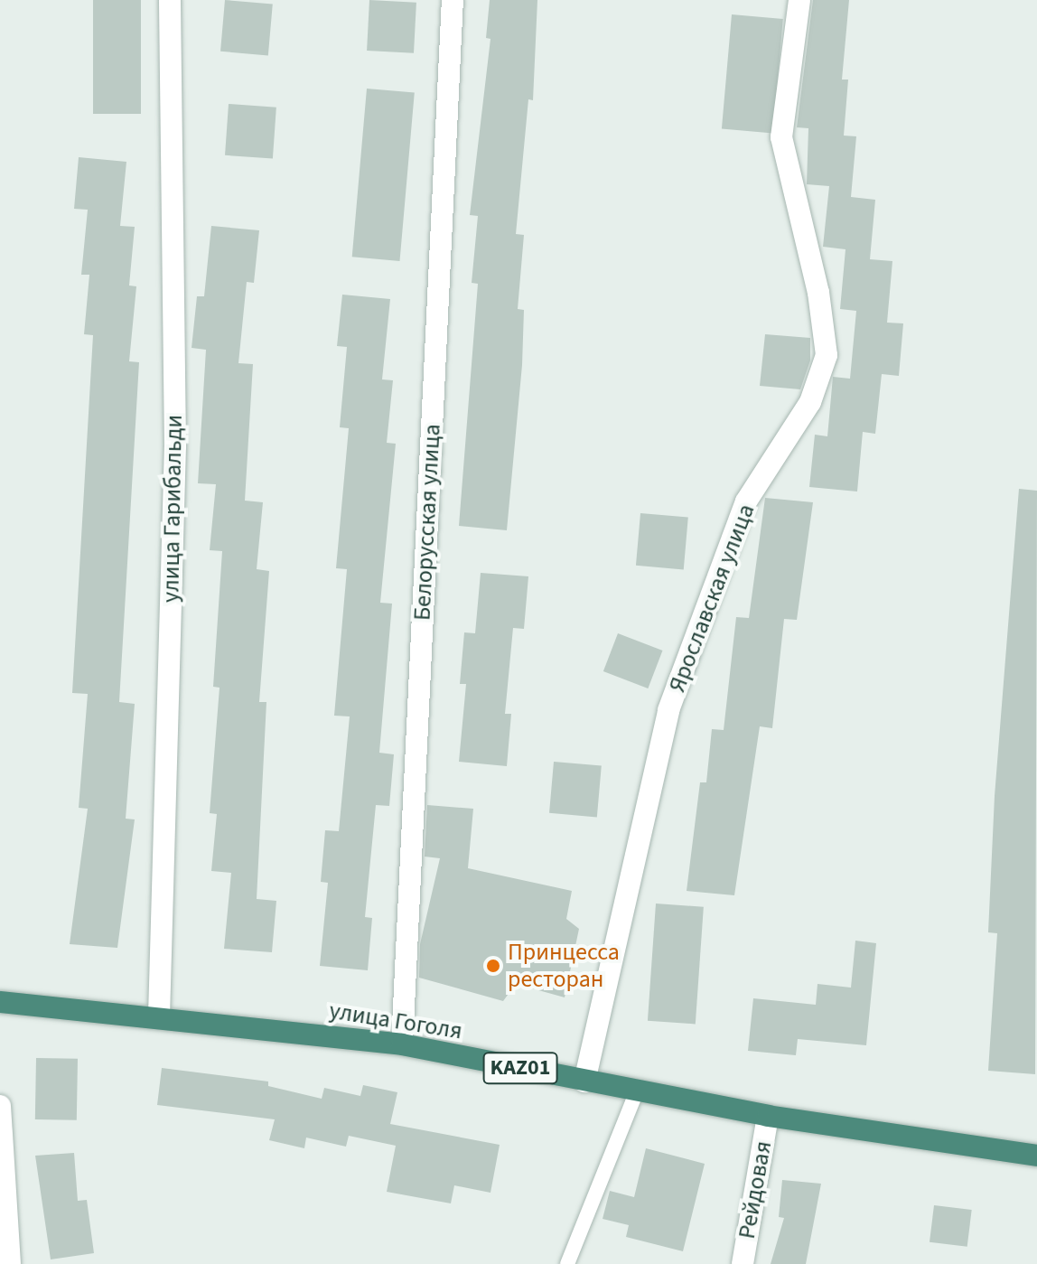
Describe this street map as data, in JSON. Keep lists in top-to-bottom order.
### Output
{
  "streets": {
    "highway": ["улица Гоголя", "KАZ01"],
    "street": [
      "улица Гарибальди",
      "Белорусская улица",
      "Ярославская улица",
      "Рейдовая"
    ]
  },
  "crossings": [
    ["улица Гарибальди", "улица Гоголя"],
    ["Белорусская улица", "улица Гоголя"],
    ["Ярославская улица", "улица Гоголя"],
    ["улица Гоголя", "Рейдовая"]
  ],
  "places": ["Принцесса ресторан"]
}
